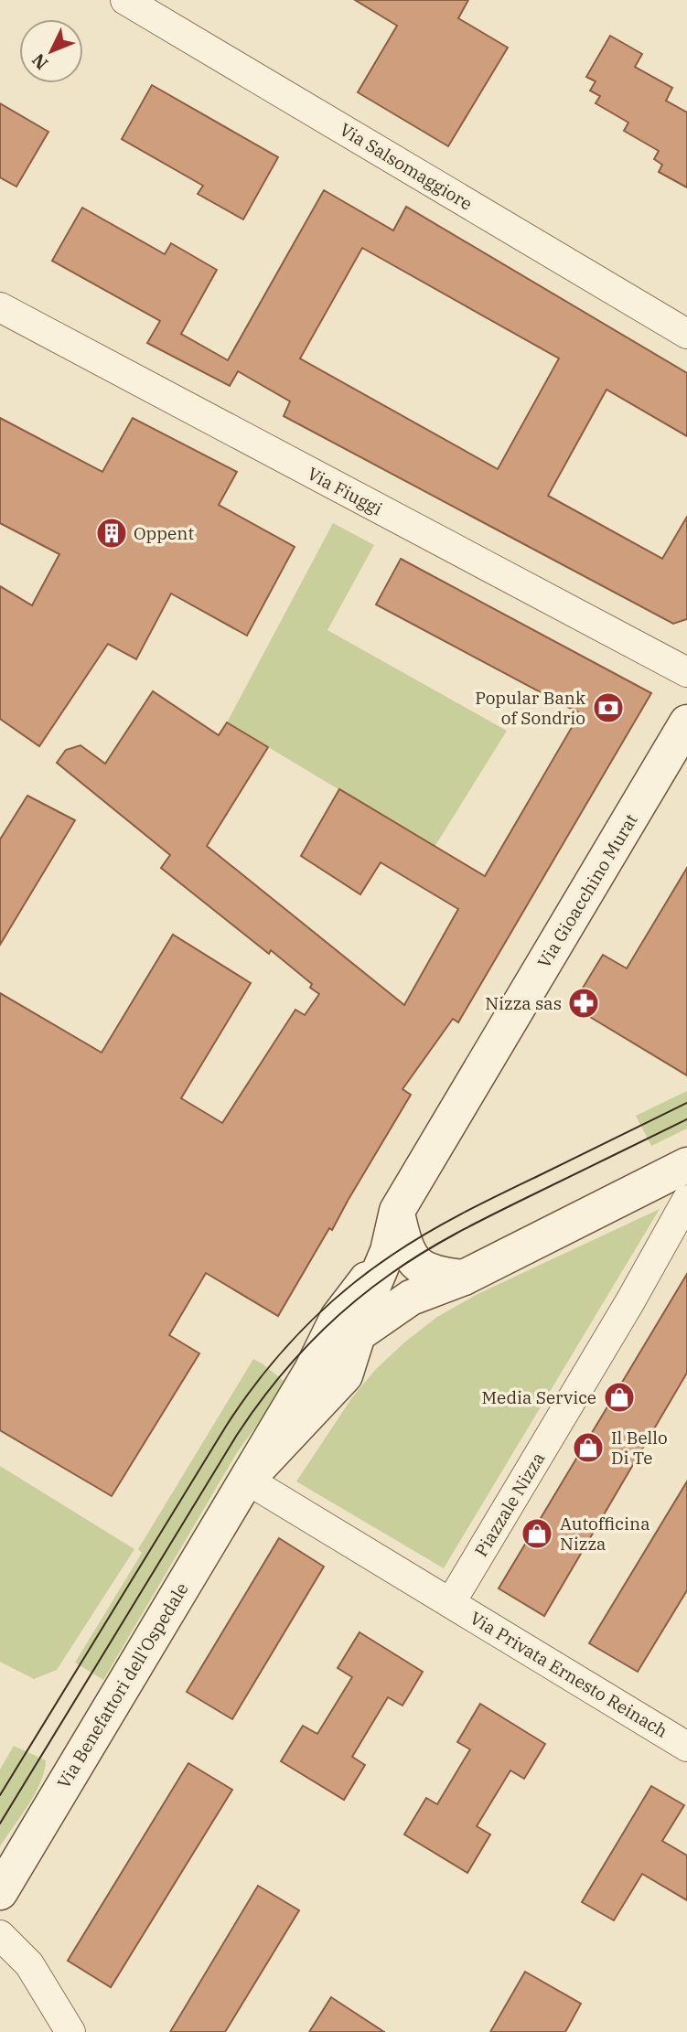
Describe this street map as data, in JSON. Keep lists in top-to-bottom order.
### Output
{
  "streets": {
    "main road": ["Via Gioacchino Murat", "Via Benefattori dell'Ospedale"],
    "street": [
      "Via Salsomaggiore",
      "Via Fiuggi",
      "Piazzale Nizza",
      "Via Privata Ernesto Reinach"
    ]
  },
  "crossings": [
    ["Via Gioacchino Murat", "Via Benefattori dell'Ospedale"],
    ["Piazzale Nizza", "Via Privata Ernesto Reinach"]
  ],
  "places": {
    "building": ["Oppent"],
    "bank": ["Popular Bank of Sondrio"],
    "pharmacy": ["Nizza sas"],
    "shop": ["Media Service", "Il Bello Di Te", "Autofficina Nizza"]
  },
  "north": "bottom left"
}
